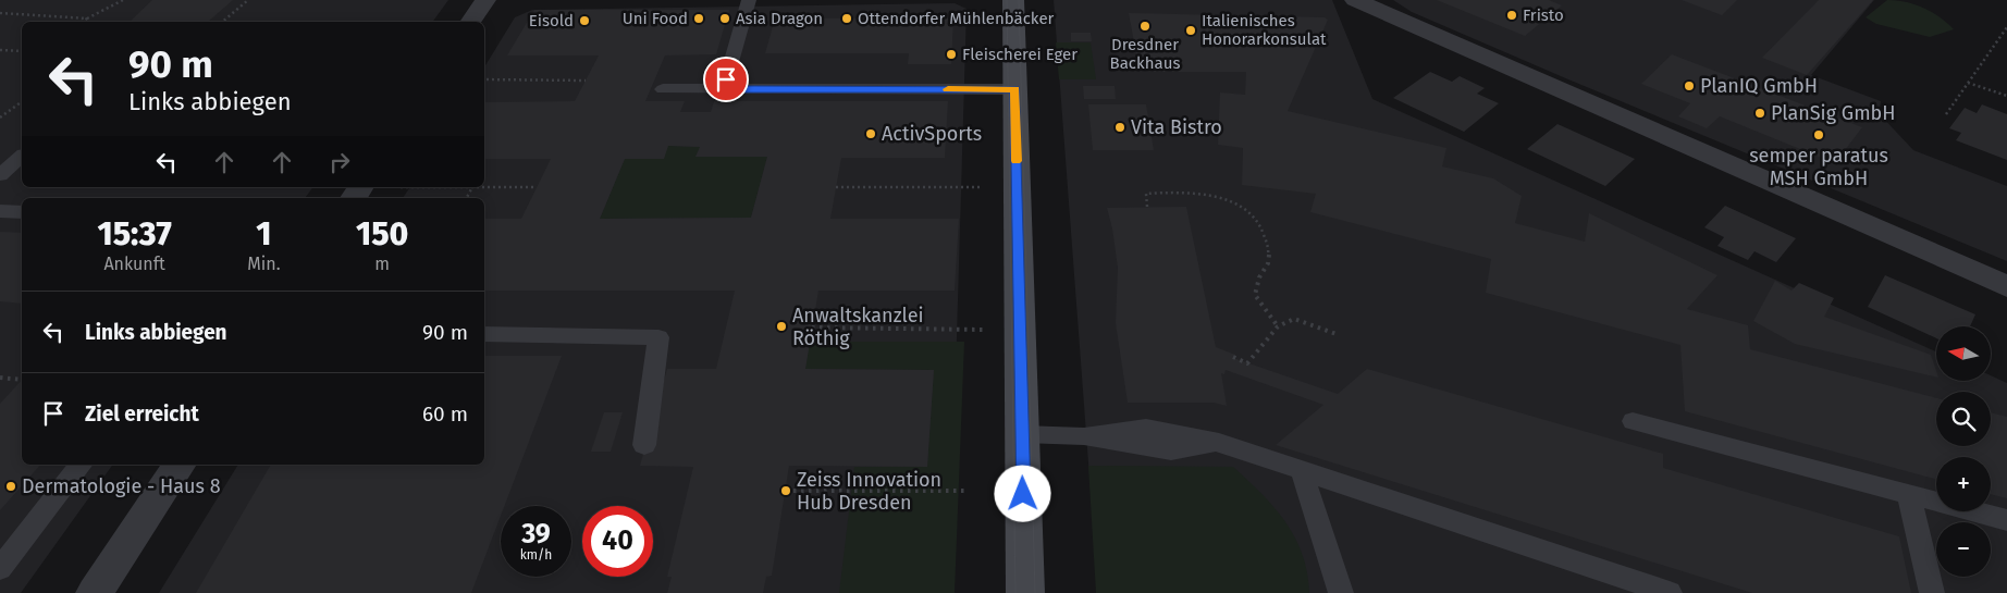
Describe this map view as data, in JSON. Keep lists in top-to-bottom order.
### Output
{
  "places": [
    "Fristo",
    "Uni Food",
    "Asia Dragon",
    "Ottendorfer Mühlenbäcker",
    "Eisold",
    "Dresdner Backhaus",
    "Italienisches Honorarkonsulat",
    "Fleischerei Eger",
    "PlanIQ GmbH",
    "PlanSig GmbH",
    "Vita Bistro",
    "ActivSports",
    "semper paratus MSH GmbH",
    "Anwaltskanzlei Röthig",
    "Dermatologie - Haus 8",
    "Zeiss Innovation Hub Dresden"
  ],
  "north": "left",
  "page": {
    "turn": ["90 m", "Links abbiegen"],
    "eta": [
      "15:37",
      "Ankunft",
      "1",
      "Min.",
      "150",
      "m"
    ],
    "list": [
      {
        "name": "Links abbiegen",
        "value": "90 m"
      },
      {
        "name": "Ziel erreicht",
        "value": "60 m"
      }
    ],
    "map_buttons": ["+", "−"],
    "speed": "39 km/h",
    "limit": "40"
  }
}
